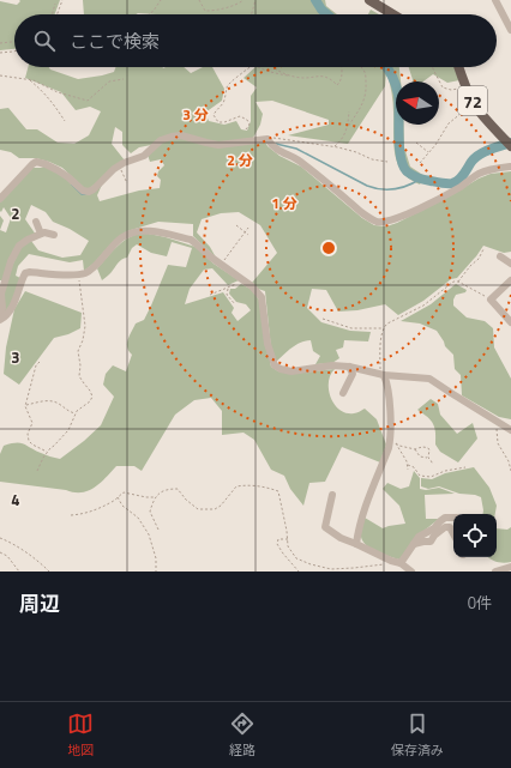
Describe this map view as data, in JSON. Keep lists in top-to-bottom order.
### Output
{
  "streets": {
    "main road": ["72"]
  },
  "north": "left",
  "page": {
    "search": "ここで検索",
    "heading": ["周辺", "0件"],
    "nav": ["地図", "経路", "保存済み"]
  },
  "grid": {
    "rows": ["2", "3", "4"]
  },
  "rings": ["3 分", "2 分", "1 分"]
}
